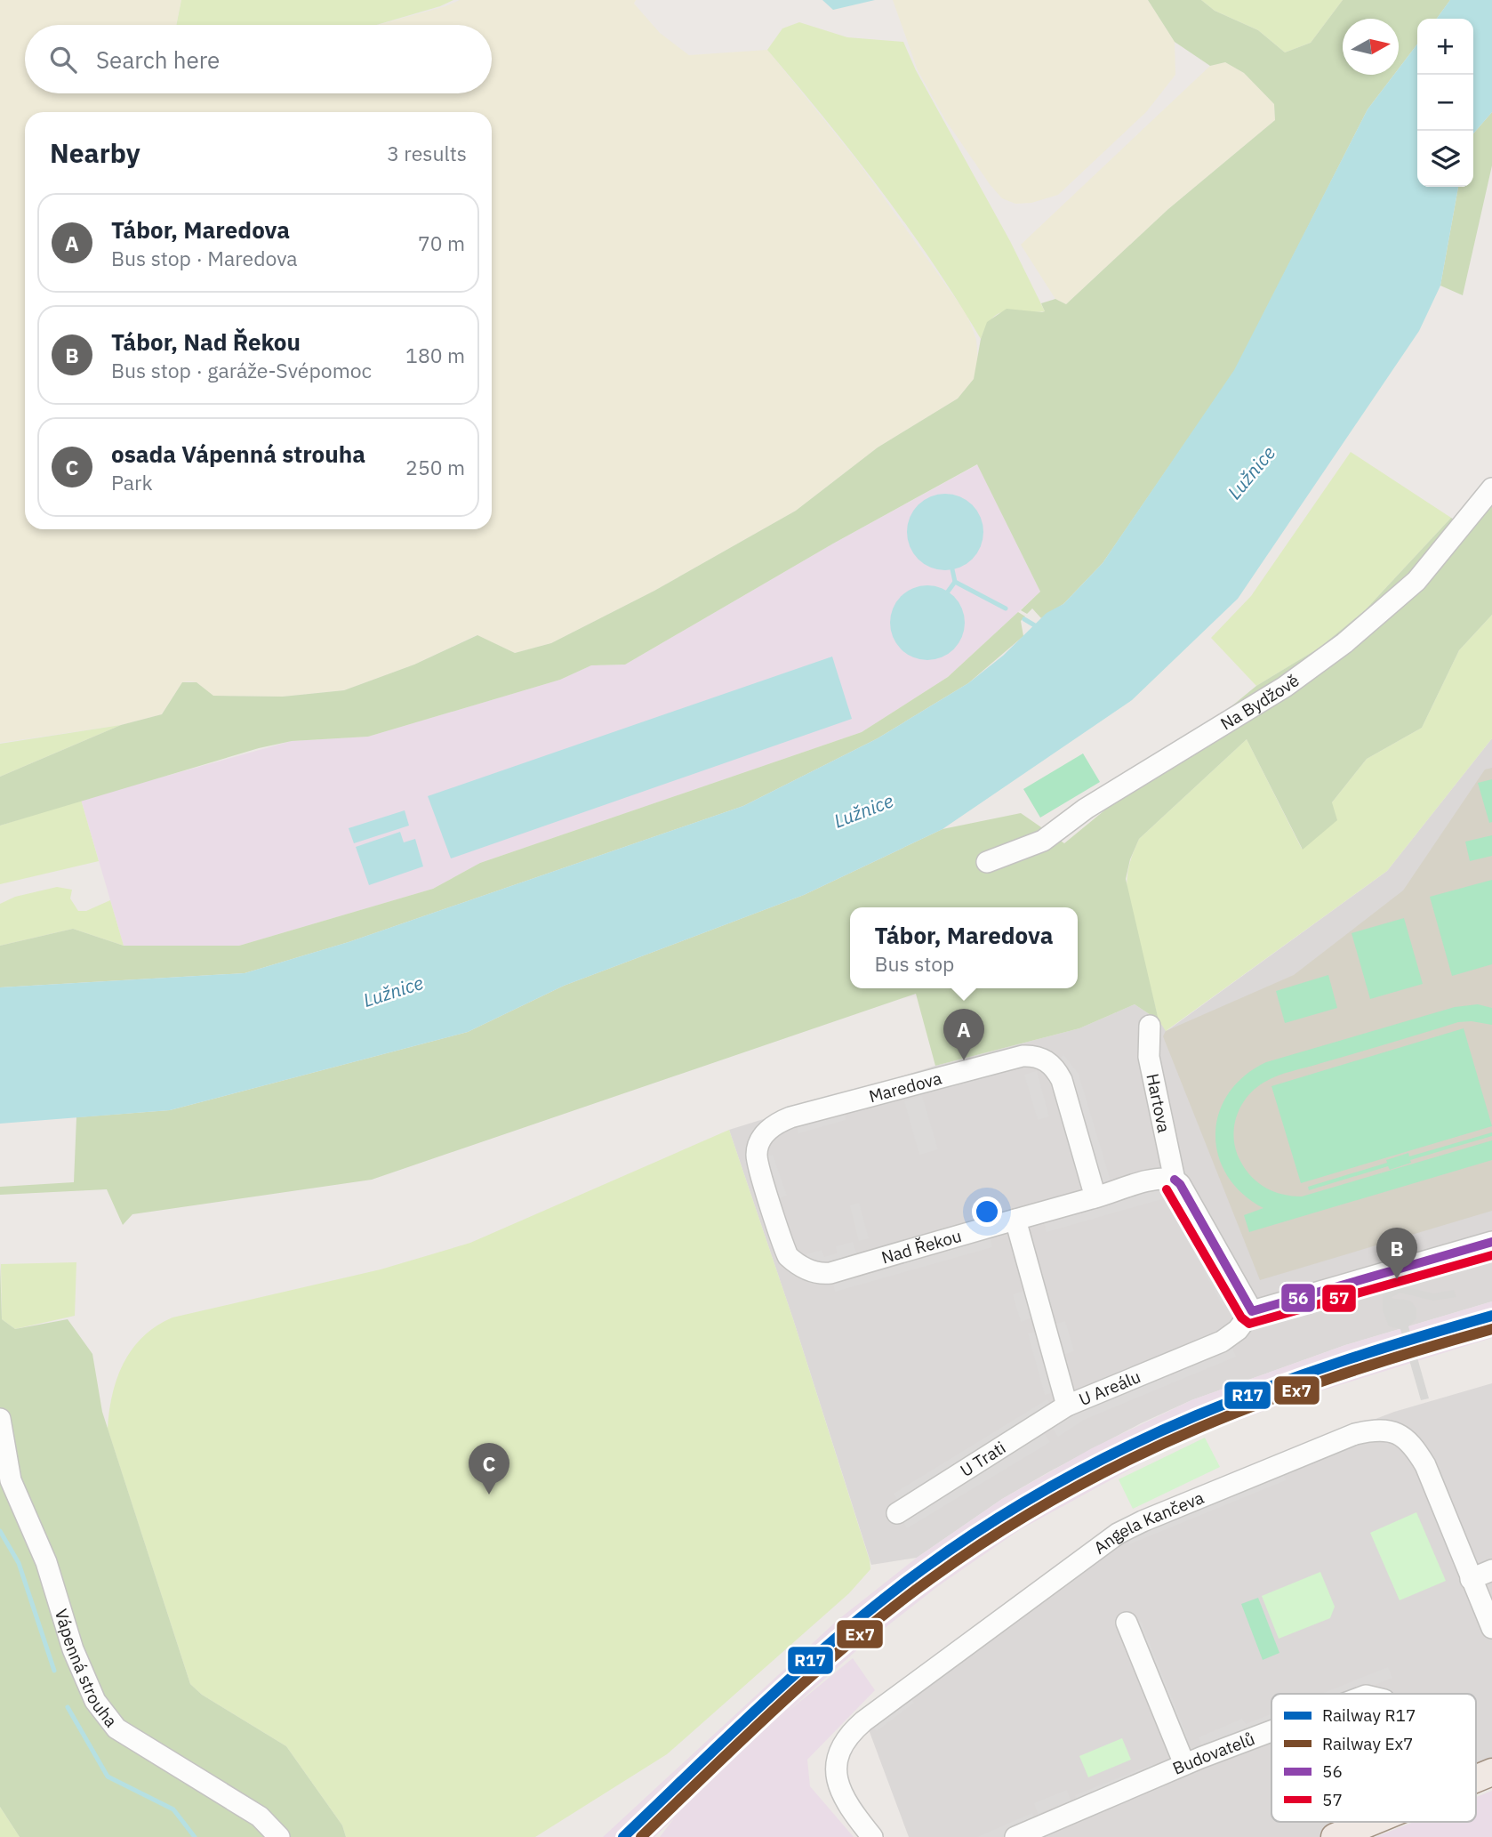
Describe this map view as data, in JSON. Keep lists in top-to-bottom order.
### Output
{
  "streets": {
    "street": [
      "Na Bydžově",
      "Maredova",
      "Hartova",
      "Nad Řekou",
      "U Areálu",
      "U Trati",
      "Angela Kančeva",
      "Vápenná strouha",
      "Budovatelů"
    ]
  },
  "crossings": [
    ["Maredova", "Nad Řekou"],
    ["Hartova", "Nad Řekou"],
    ["Nad Řekou", "U Areálu"],
    ["U Areálu", "U Trati"]
  ],
  "water": ["Lužnice"],
  "lines": [
    "transit line 56",
    "transit line 57",
    "rail line R17",
    "rail line Ex7"
  ],
  "legend": [
    "Railway R17",
    "Railway Ex7",
    "56",
    "57"
  ],
  "north": "right",
  "page": {
    "map_buttons": ["+", "−"],
    "search": "Search here",
    "heading": ["Nearby", "3 results"],
    "list": [
      {
        "mark": "A",
        "name": "Tábor, Maredova",
        "note": "Bus stop · Maredova",
        "value": "70 m"
      },
      {
        "mark": "B",
        "name": "Tábor, Nad Řekou",
        "note": "Bus stop · garáže-Svépomoc",
        "value": "180 m"
      },
      {
        "mark": "C",
        "name": "osada Vápenná strouha",
        "note": "Park",
        "value": "250 m"
      }
    ],
    "popup": ["Tábor, Maredova", "Bus stop"],
    "pins": ["A", "B", "C"]
  }
}
